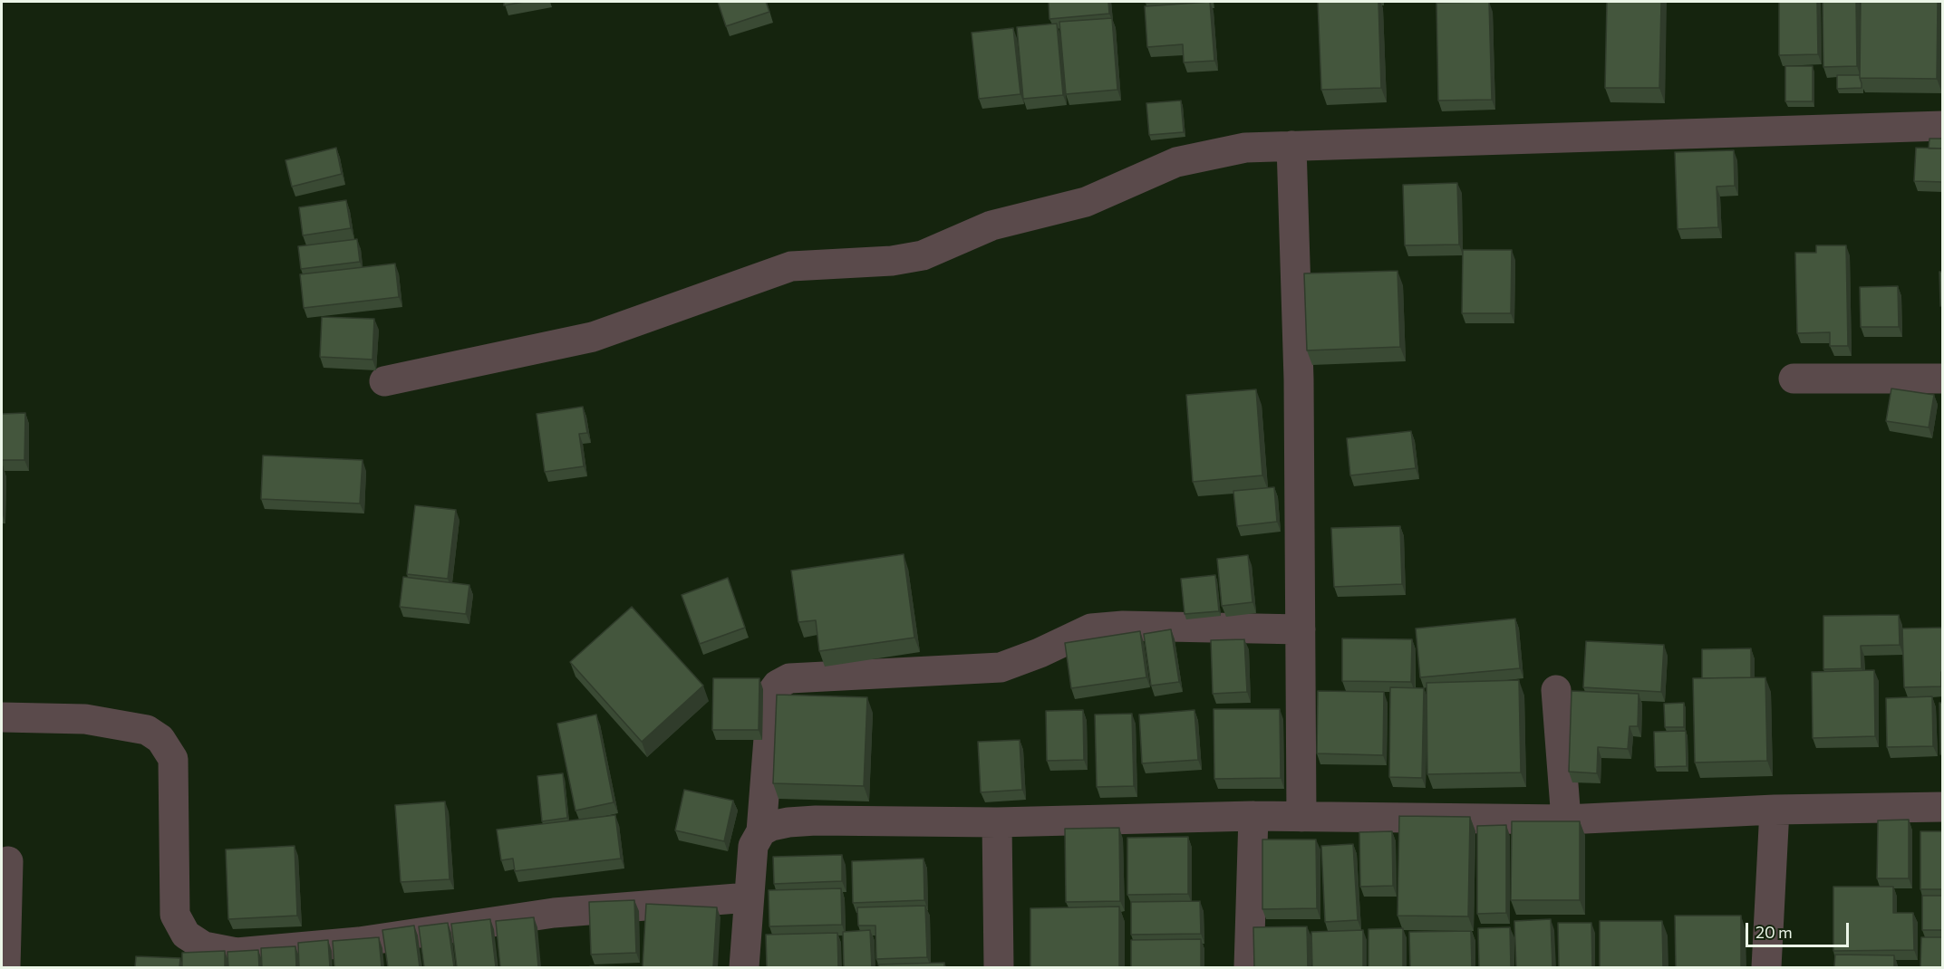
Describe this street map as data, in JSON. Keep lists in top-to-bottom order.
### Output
{
  "scale_bar": "20 m"
}
